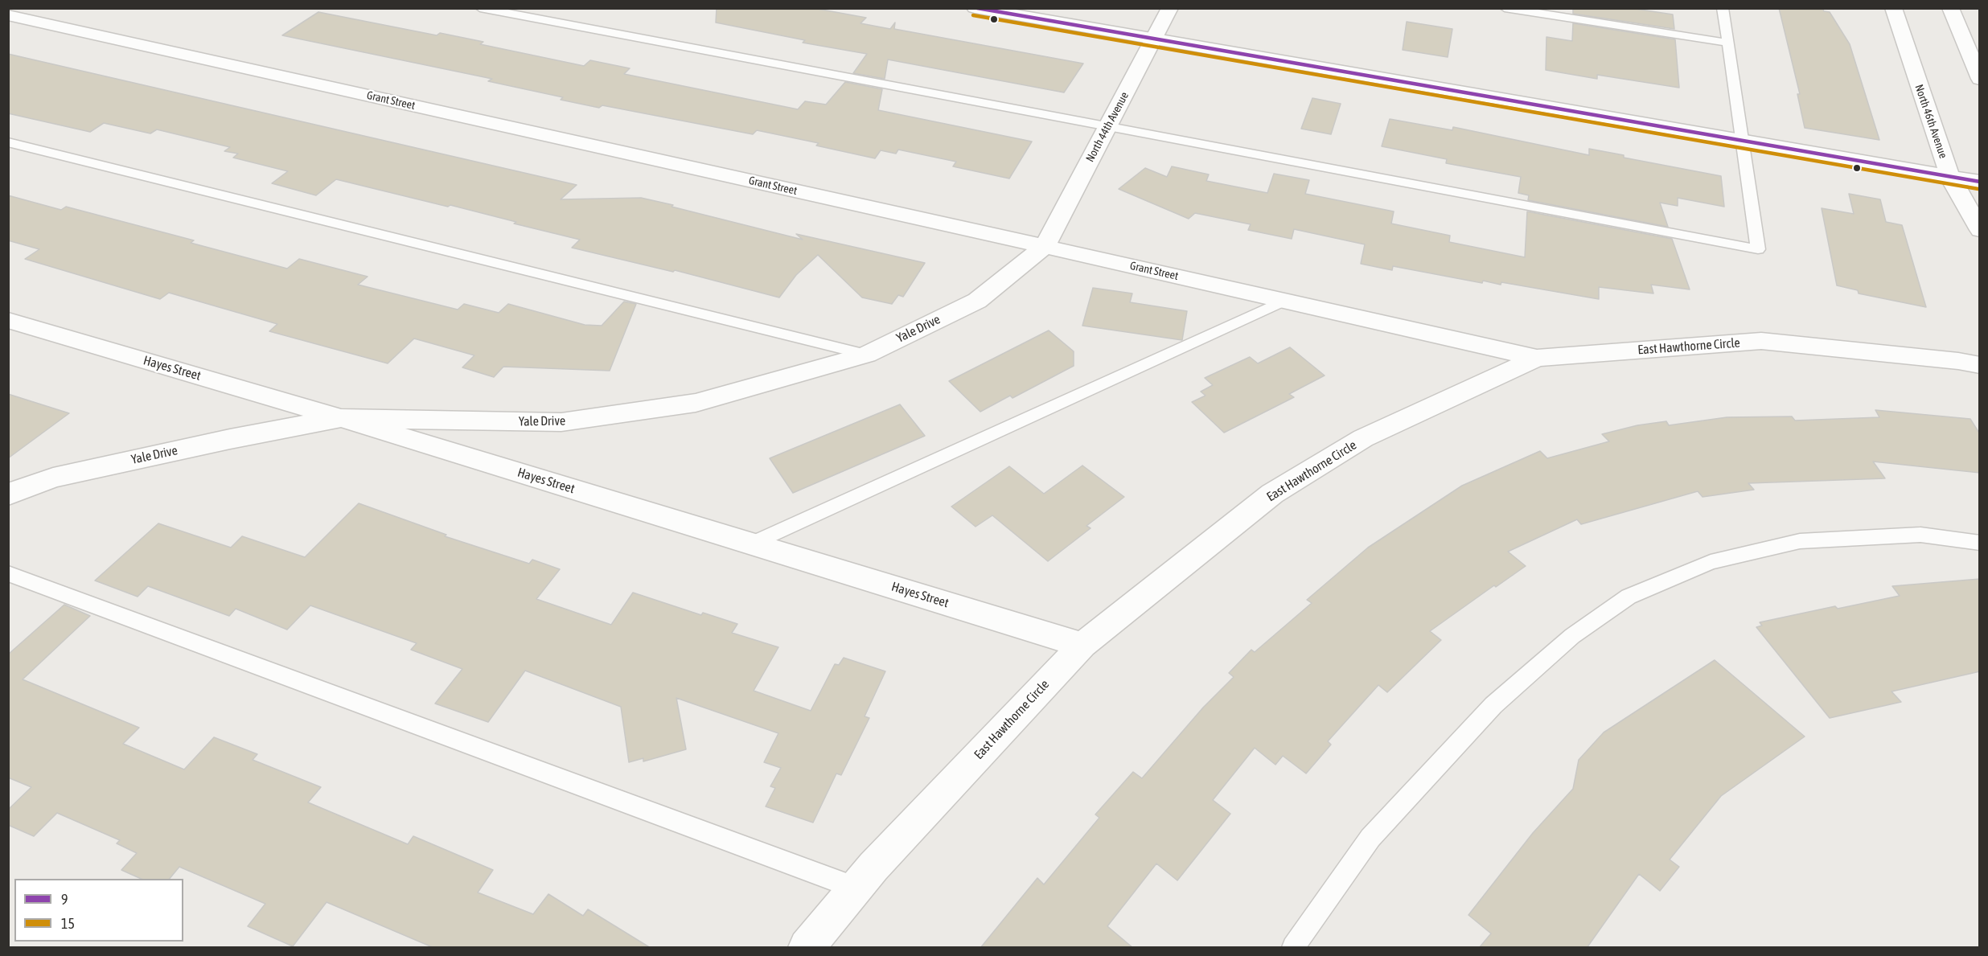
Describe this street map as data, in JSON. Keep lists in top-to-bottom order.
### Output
{
  "streets": {
    "street": [
      "Grant Street",
      "North 46th Avenue",
      "North 44th Avenue",
      "Yale Drive",
      "East Hawthorne Circle",
      "Hayes Street"
    ]
  },
  "crossings": [
    ["Grant Street", "North 44th Avenue"],
    ["Grant Street", "Yale Drive"],
    ["Grant Street", "East Hawthorne Circle"],
    ["North 44th Avenue", "Yale Drive"],
    ["Yale Drive", "Hayes Street"],
    ["East Hawthorne Circle", "Hayes Street"]
  ],
  "lines": ["transit line 9", "transit line 15"],
  "legend": ["9", "15"]
}
